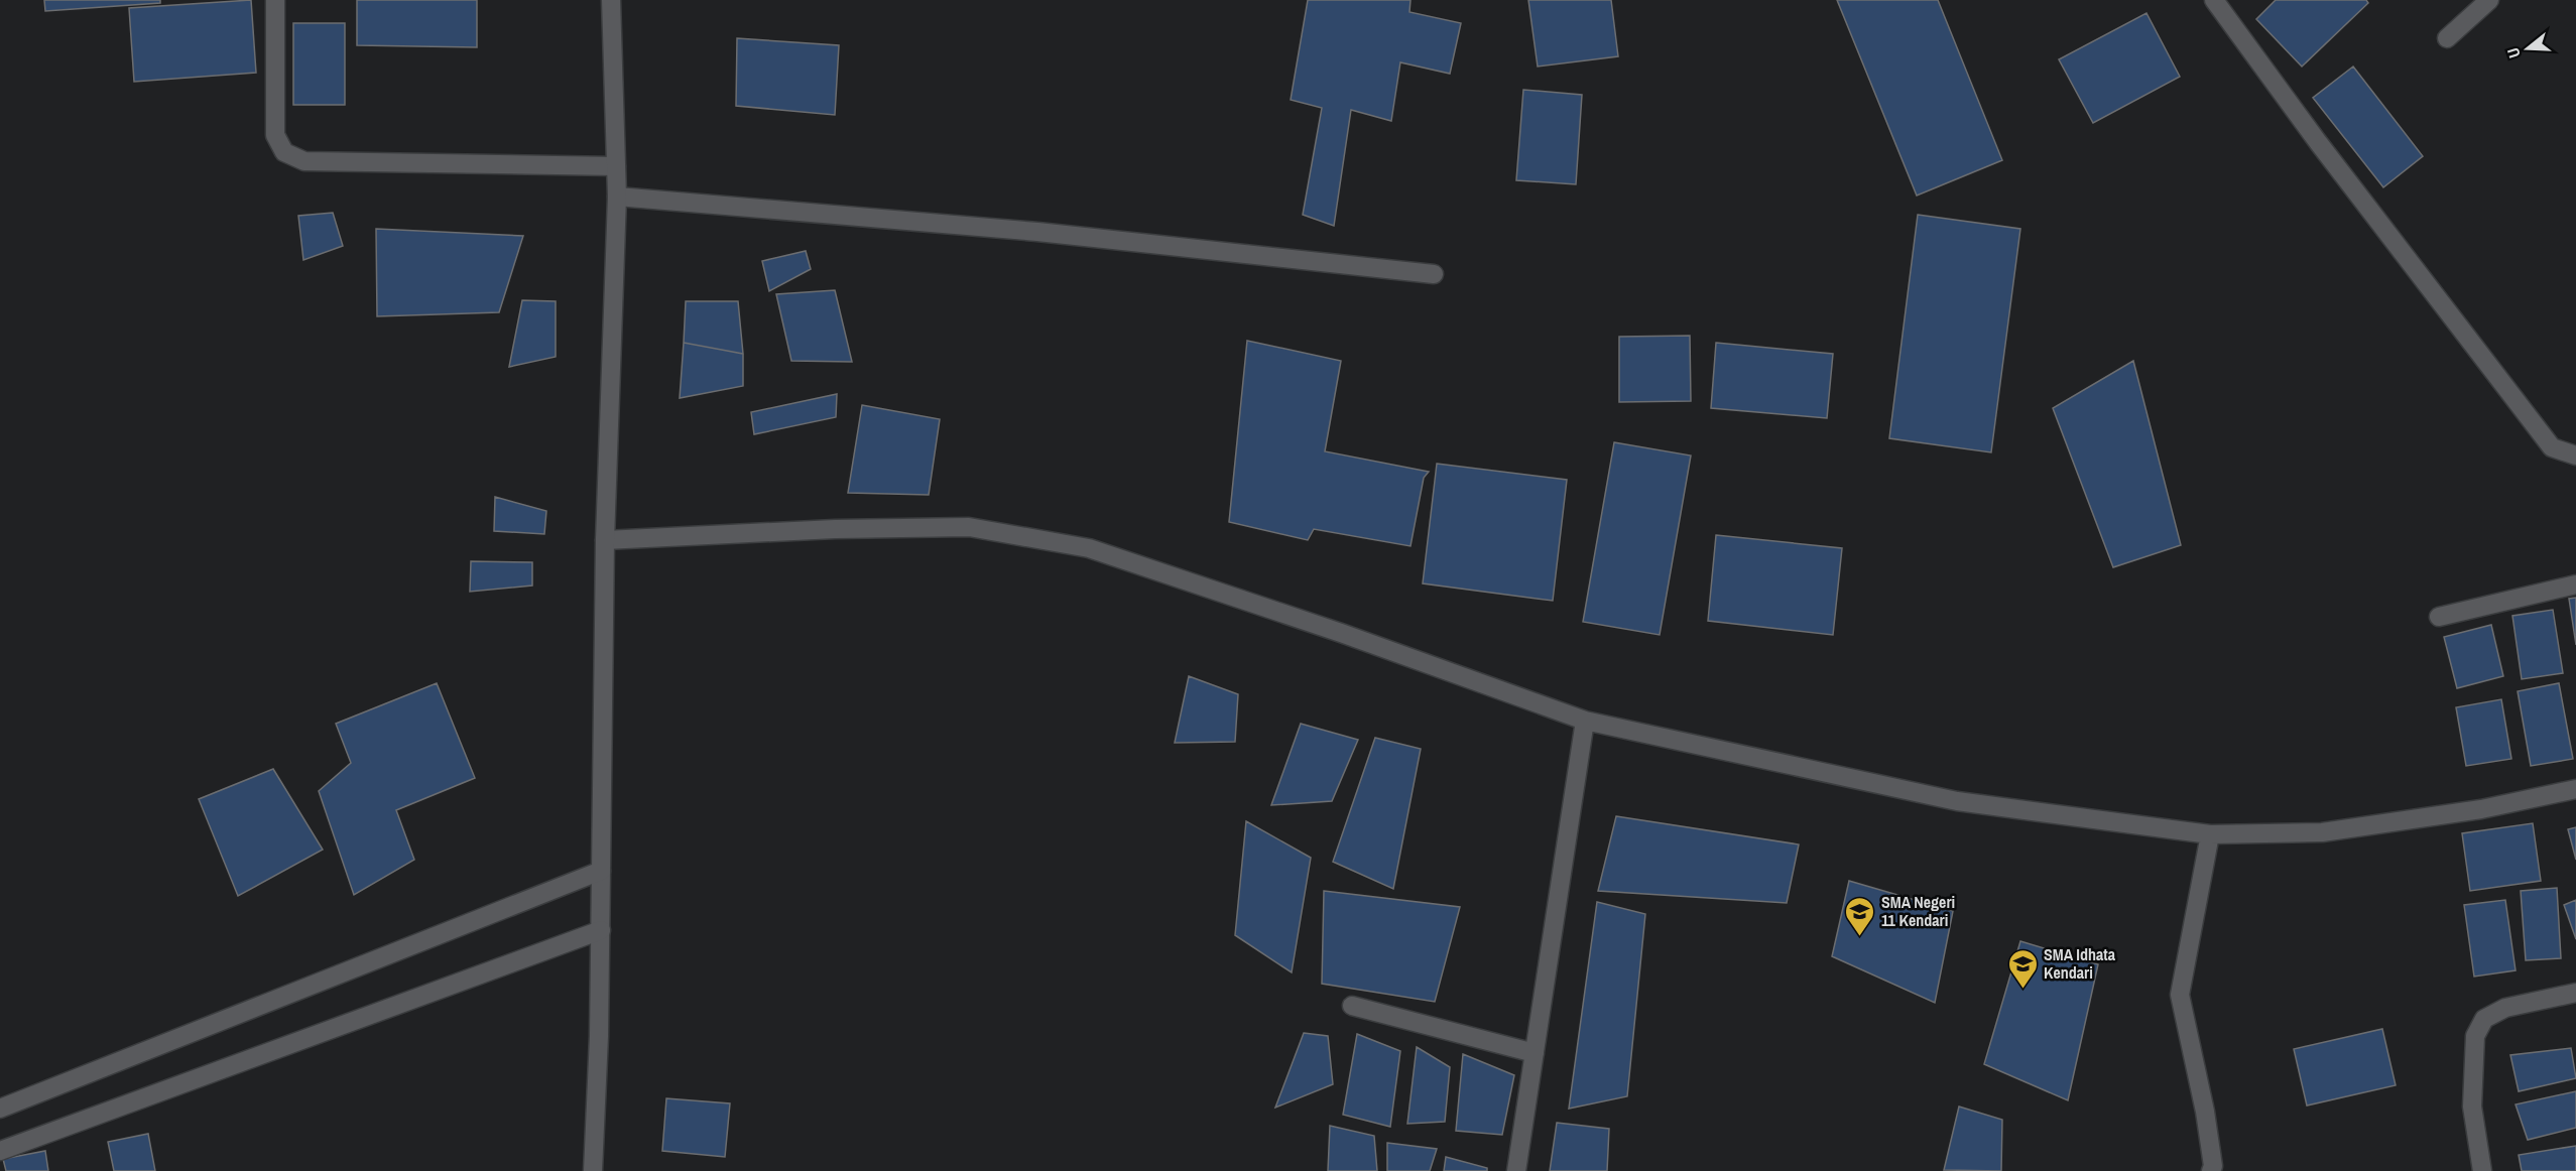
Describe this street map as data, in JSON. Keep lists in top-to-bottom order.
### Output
{
  "places": {
    "school or university": ["SMA Negeri 11 Kendari", "SMA Idhata Kendari"]
  },
  "north": "left"
}
